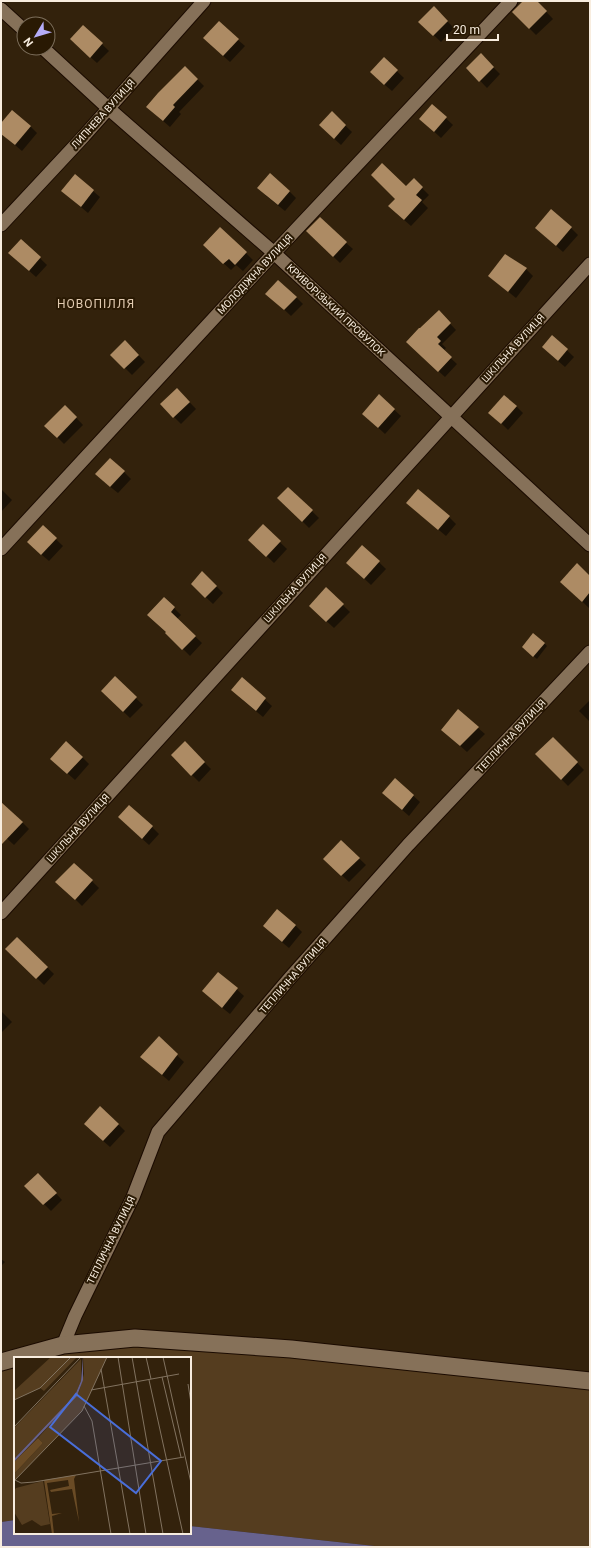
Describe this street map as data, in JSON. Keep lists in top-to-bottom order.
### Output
{
  "streets": {
    "street": [
      "ЛИПНЕВА ВУЛИЦЯ",
      "МОЛОДІЖНА ВУЛИЦЯ",
      "КРИВОРІЗЬКИЙ ПРОВУЛОК",
      "ШКІЛЬНА ВУЛИЦЯ",
      "ТЕПЛИЧНА ВУЛИЦЯ"
    ]
  },
  "crossings": [
    ["ЛИПНЕВА ВУЛИЦЯ", "КРИВОРІЗЬКИЙ ПРОВУЛОК"],
    ["МОЛОДІЖНА ВУЛИЦЯ", "КРИВОРІЗЬКИЙ ПРОВУЛОК"],
    ["КРИВОРІЗЬКИЙ ПРОВУЛОК", "ШКІЛЬНА ВУЛИЦЯ"]
  ],
  "districts": ["НОВОПІЛЛЯ"],
  "scale_bar": "20 m",
  "north": "bottom left"
}
